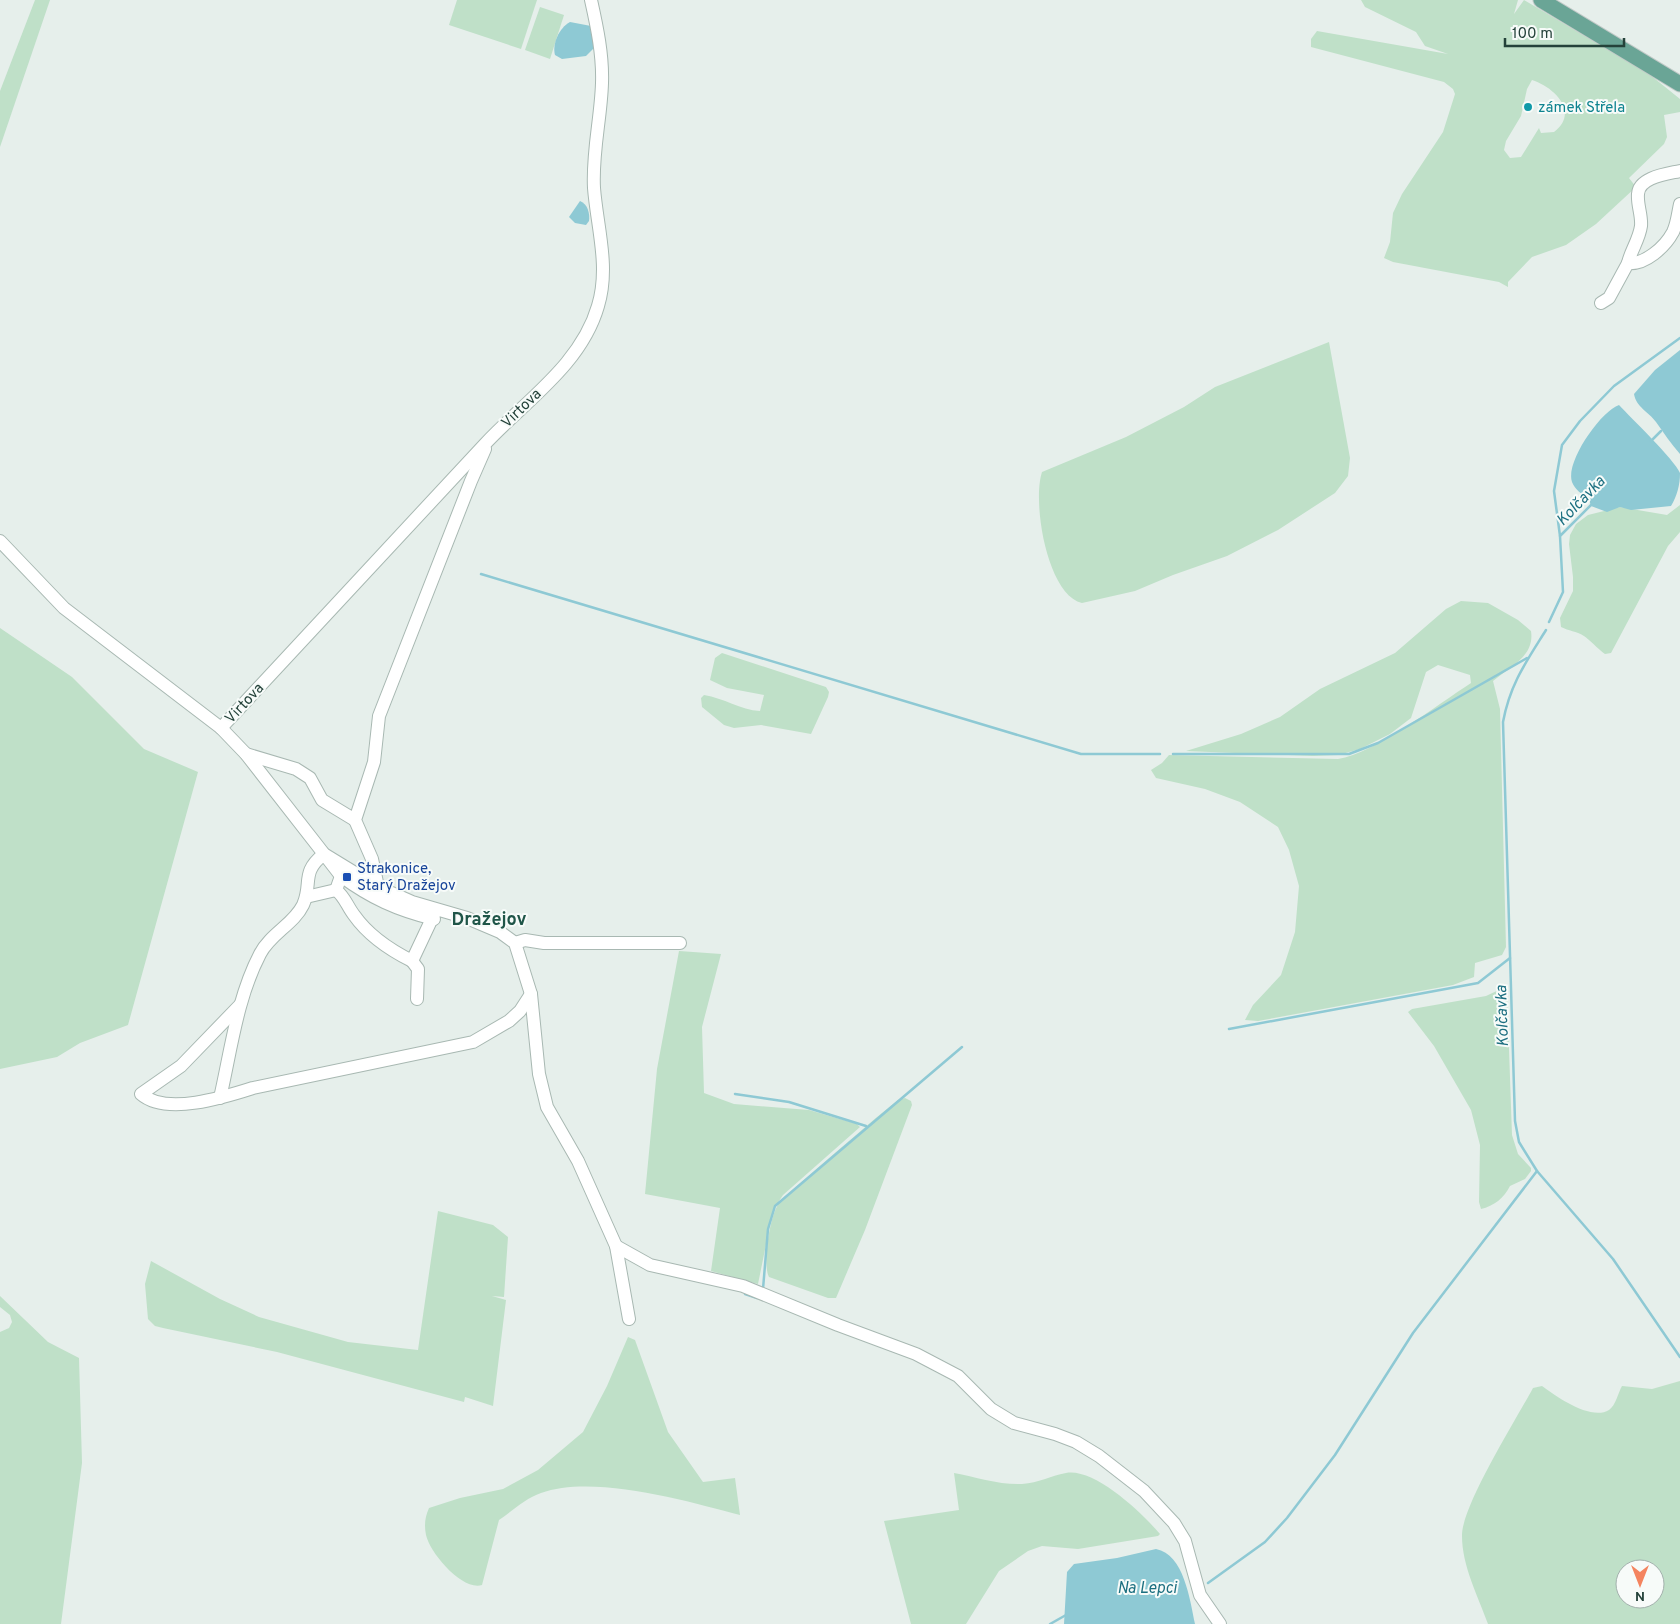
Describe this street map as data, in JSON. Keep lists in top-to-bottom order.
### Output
{
  "streets": {
    "street": ["Virtova"]
  },
  "districts": ["Dražejov"],
  "water": ["Kolčavka", "Na Lepci"],
  "places": {
    "other": ["zámek Střela"],
    "transit": ["Strakonice, Starý Dražejov"]
  },
  "scale_bar": "100 m",
  "north": "bottom"
}
